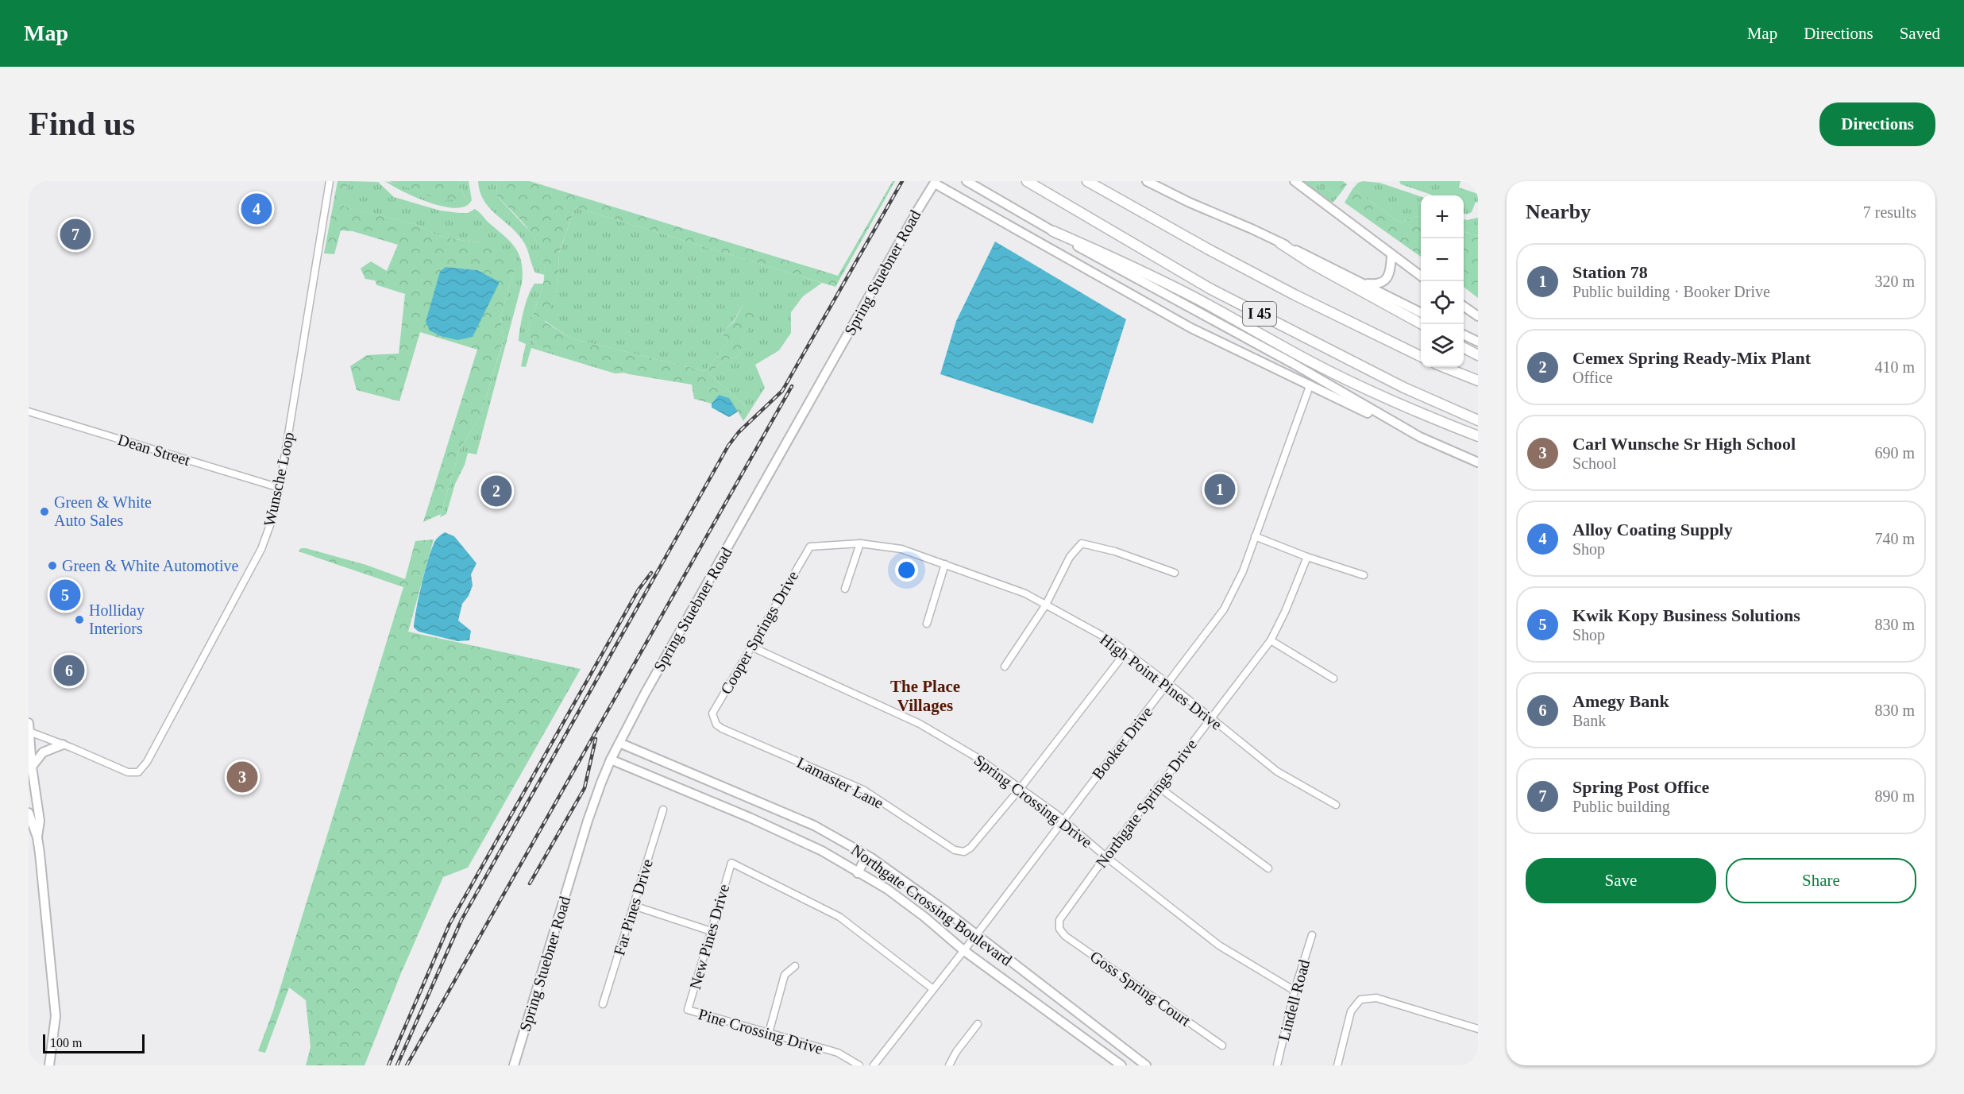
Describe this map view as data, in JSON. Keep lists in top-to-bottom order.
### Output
{
  "streets": {
    "highway": ["I 45"],
    "main road": ["Spring Stuebner Road", "Northgate Crossing Boulevard"],
    "street": [
      "Dean Street",
      "Wunsche Loop",
      "Cooper Springs Drive",
      "High Point Pines Drive",
      "Booker Drive",
      "Lamaster Lane",
      "Spring Crossing Drive",
      "Northgate Springs Drive",
      "Far Pines Drive",
      "New Pines Drive",
      "Goss Spring Court",
      "Lindell Road",
      "Pine Crossing Drive"
    ]
  },
  "crossings": [
    ["Spring Stuebner Road", "Northgate Crossing Boulevard"],
    ["Dean Street", "Wunsche Loop"],
    ["Cooper Springs Drive", "High Point Pines Drive"],
    ["Cooper Springs Drive", "Lamaster Lane"],
    ["Cooper Springs Drive", "Spring Crossing Drive"],
    ["High Point Pines Drive", "Booker Drive"],
    ["High Point Pines Drive", "Northgate Springs Drive"],
    ["Booker Drive", "Spring Crossing Drive"],
    ["Booker Drive", "Northgate Crossing Boulevard"],
    ["Booker Drive", "New Pines Drive"],
    ["Lamaster Lane", "Spring Crossing Drive"],
    ["Spring Crossing Drive", "Northgate Springs Drive"],
    ["Spring Crossing Drive", "Lindell Road"],
    ["Northgate Springs Drive", "Goss Spring Court"],
    ["New Pines Drive", "Pine Crossing Drive"]
  ],
  "districts": ["The Place Villages"],
  "places": ["Green & White Auto Sales", "Green & White Automotive", "Holliday Interiors"],
  "scale_bar": "100 m",
  "page": {
    "header": "Map",
    "nav": ["Map", "Directions", "Saved"],
    "buttons": [
      "Directions",
      ["Save", "Share"]
    ],
    "title": "Find us",
    "heading": ["Nearby", "7 results"],
    "pins": [
      "4",
      "7",
      "1",
      "2",
      "5",
      "6",
      "3"
    ],
    "map_buttons": ["+", "−"],
    "list": [
      {
        "mark": "1",
        "name": "Station 78",
        "note": "Public building · Booker Drive",
        "value": "320 m"
      },
      {
        "mark": "2",
        "name": "Cemex Spring Ready-Mix Plant",
        "note": "Office",
        "value": "410 m"
      },
      {
        "mark": "3",
        "name": "Carl Wunsche Sr High School",
        "note": "School",
        "value": "690 m"
      },
      {
        "mark": "4",
        "name": "Alloy Coating Supply",
        "note": "Shop",
        "value": "740 m"
      },
      {
        "mark": "5",
        "name": "Kwik Kopy Business Solutions",
        "note": "Shop",
        "value": "830 m"
      },
      {
        "mark": "6",
        "name": "Amegy Bank",
        "note": "Bank",
        "value": "830 m"
      },
      {
        "mark": "7",
        "name": "Spring Post Office",
        "note": "Public building",
        "value": "890 m"
      }
    ],
    "scale": "100 m"
  }
}
